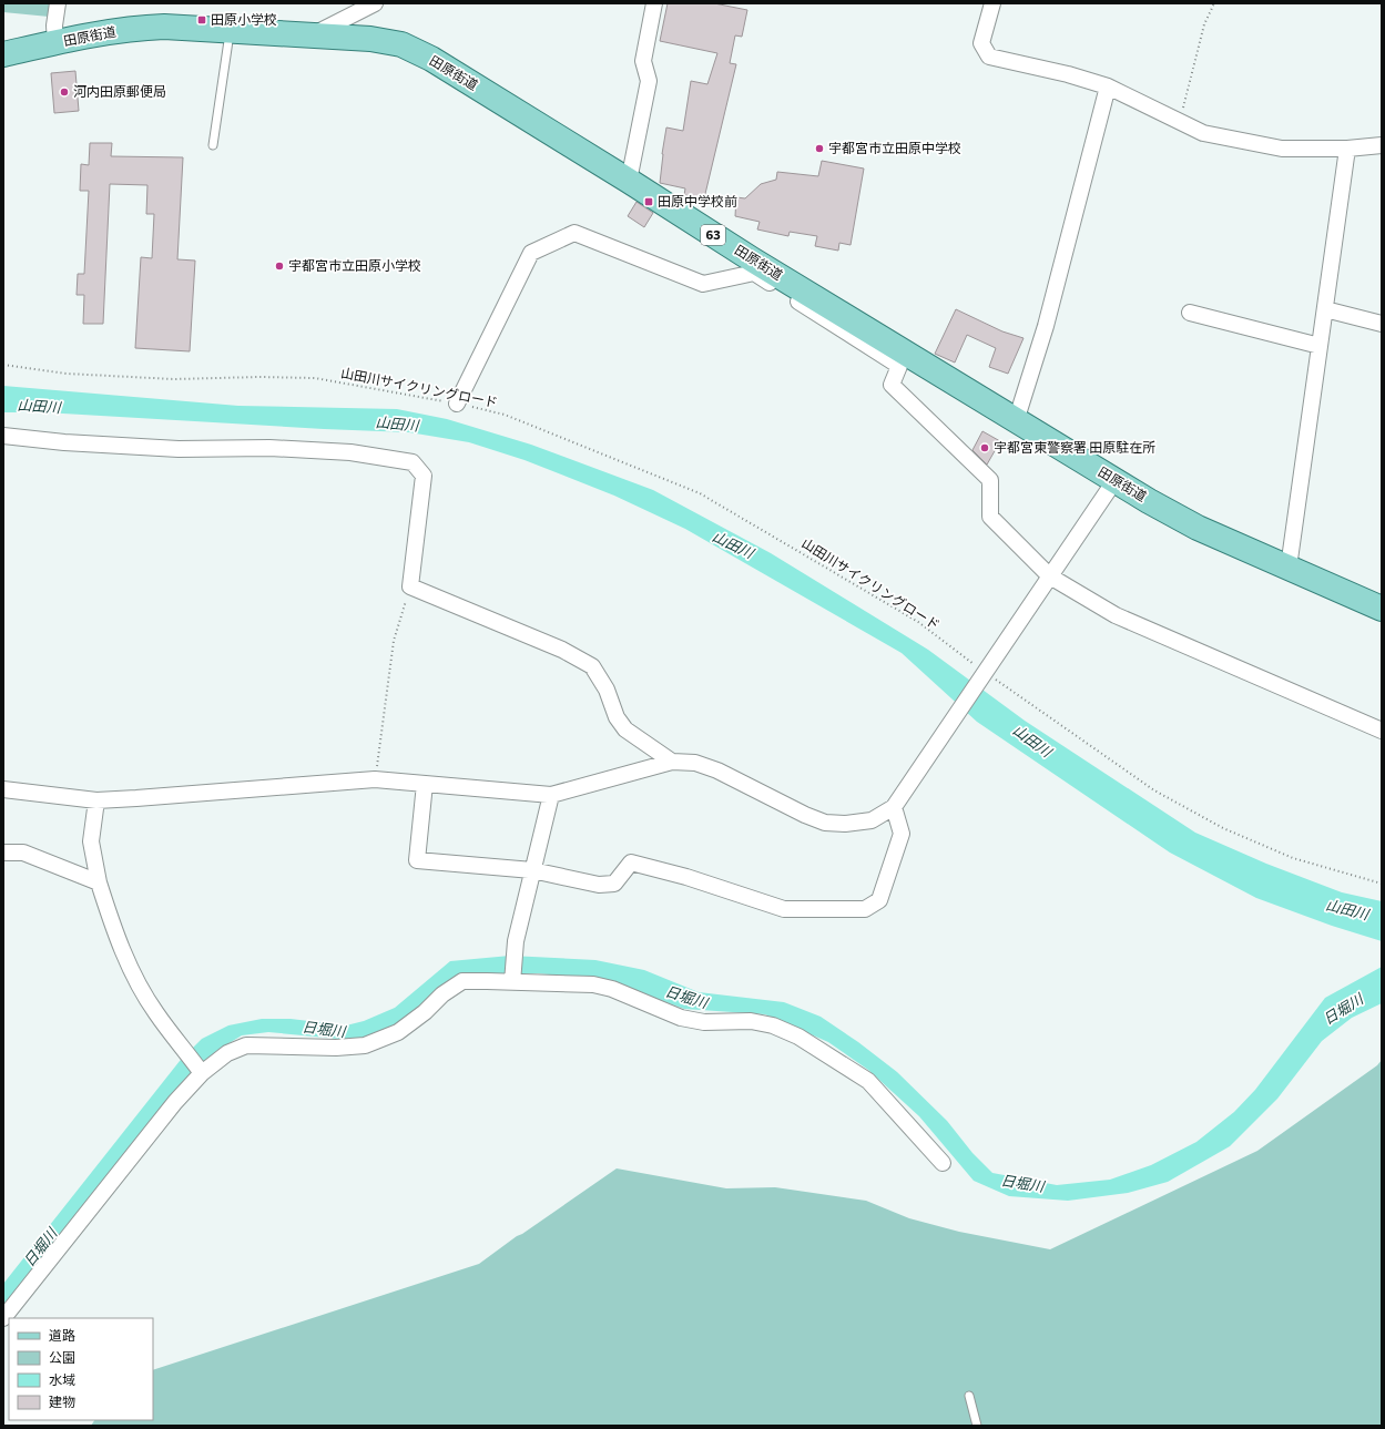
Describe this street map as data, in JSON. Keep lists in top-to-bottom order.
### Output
{
  "streets": {
    "main road": ["田原街道", "63"],
    "path": ["山田川サイクリングロード"]
  },
  "water": ["山田川", "日堀川"],
  "places": {
    "transit": ["田原小学校", "田原中学校前"],
    "other": [
      "河内田原郵便局",
      "宇都宮市立田原中学校",
      "宇都宮市立田原小学校",
      "宇都宮東警察署 田原駐在所"
    ]
  },
  "legend": [
    "道路",
    "公園",
    "水域",
    "建物"
  ]
}
